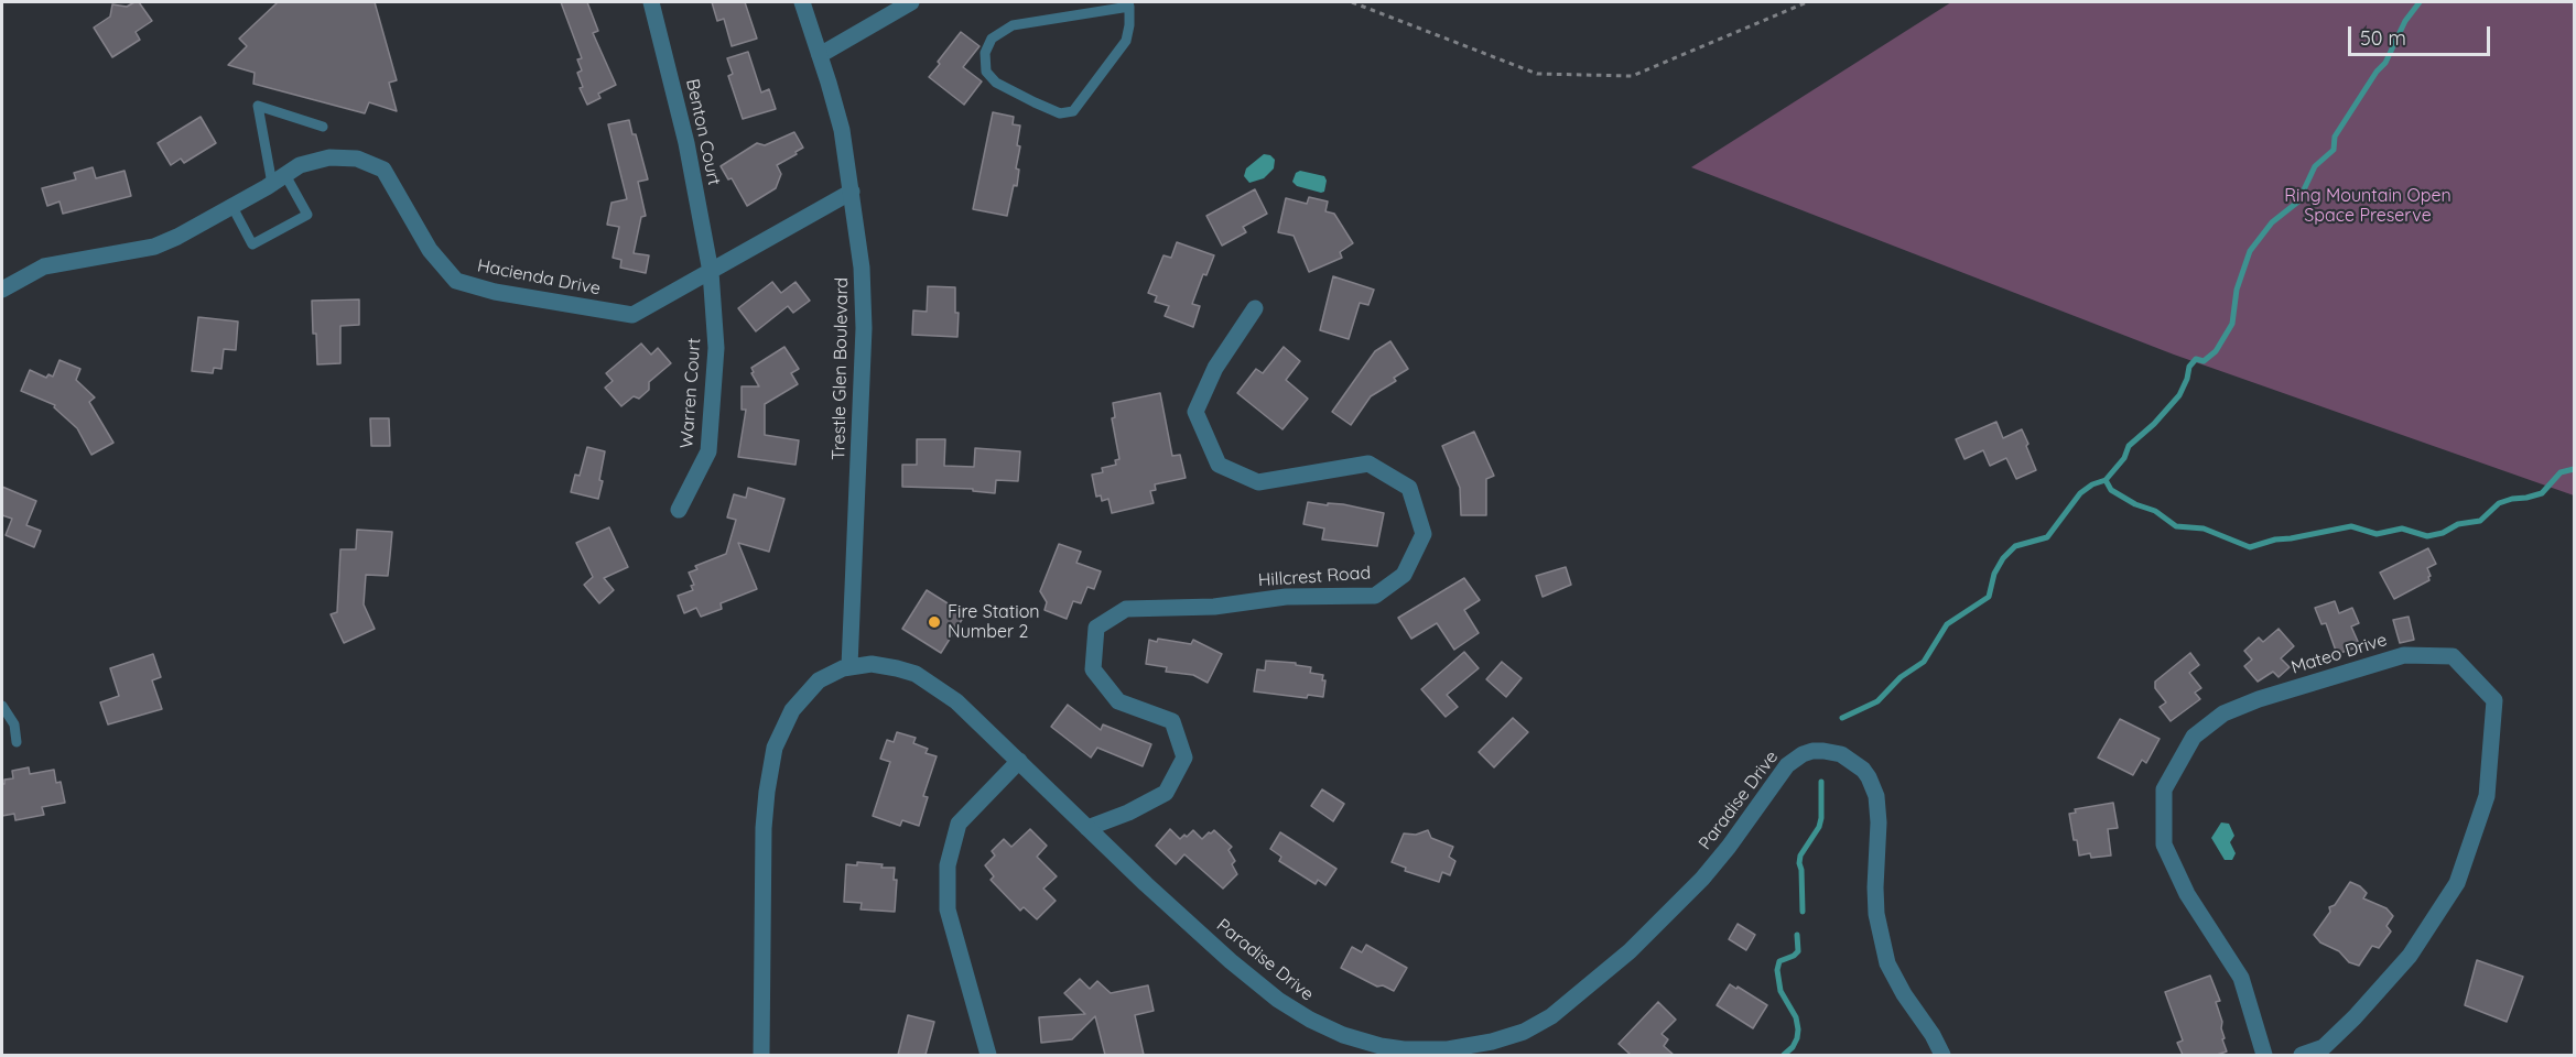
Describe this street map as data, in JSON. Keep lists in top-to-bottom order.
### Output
{
  "streets": {
    "street": [
      "Benton Court",
      "Hacienda Drive",
      "Trestle Glen Boulevard",
      "Warren Court",
      "Hillcrest Road",
      "Mateo Drive",
      "Paradise Drive"
    ]
  },
  "crossings": [
    ["Benton Court", "Hacienda Drive"],
    ["Benton Court", "Warren Court"],
    ["Hacienda Drive", "Trestle Glen Boulevard"],
    ["Hacienda Drive", "Warren Court"],
    ["Trestle Glen Boulevard", "Paradise Drive"],
    ["Hillcrest Road", "Paradise Drive"]
  ],
  "parks": ["Ring Mountain Open Space Preserve"],
  "places": ["Fire Station Number 2"],
  "scale_bar": "50 m"
}
